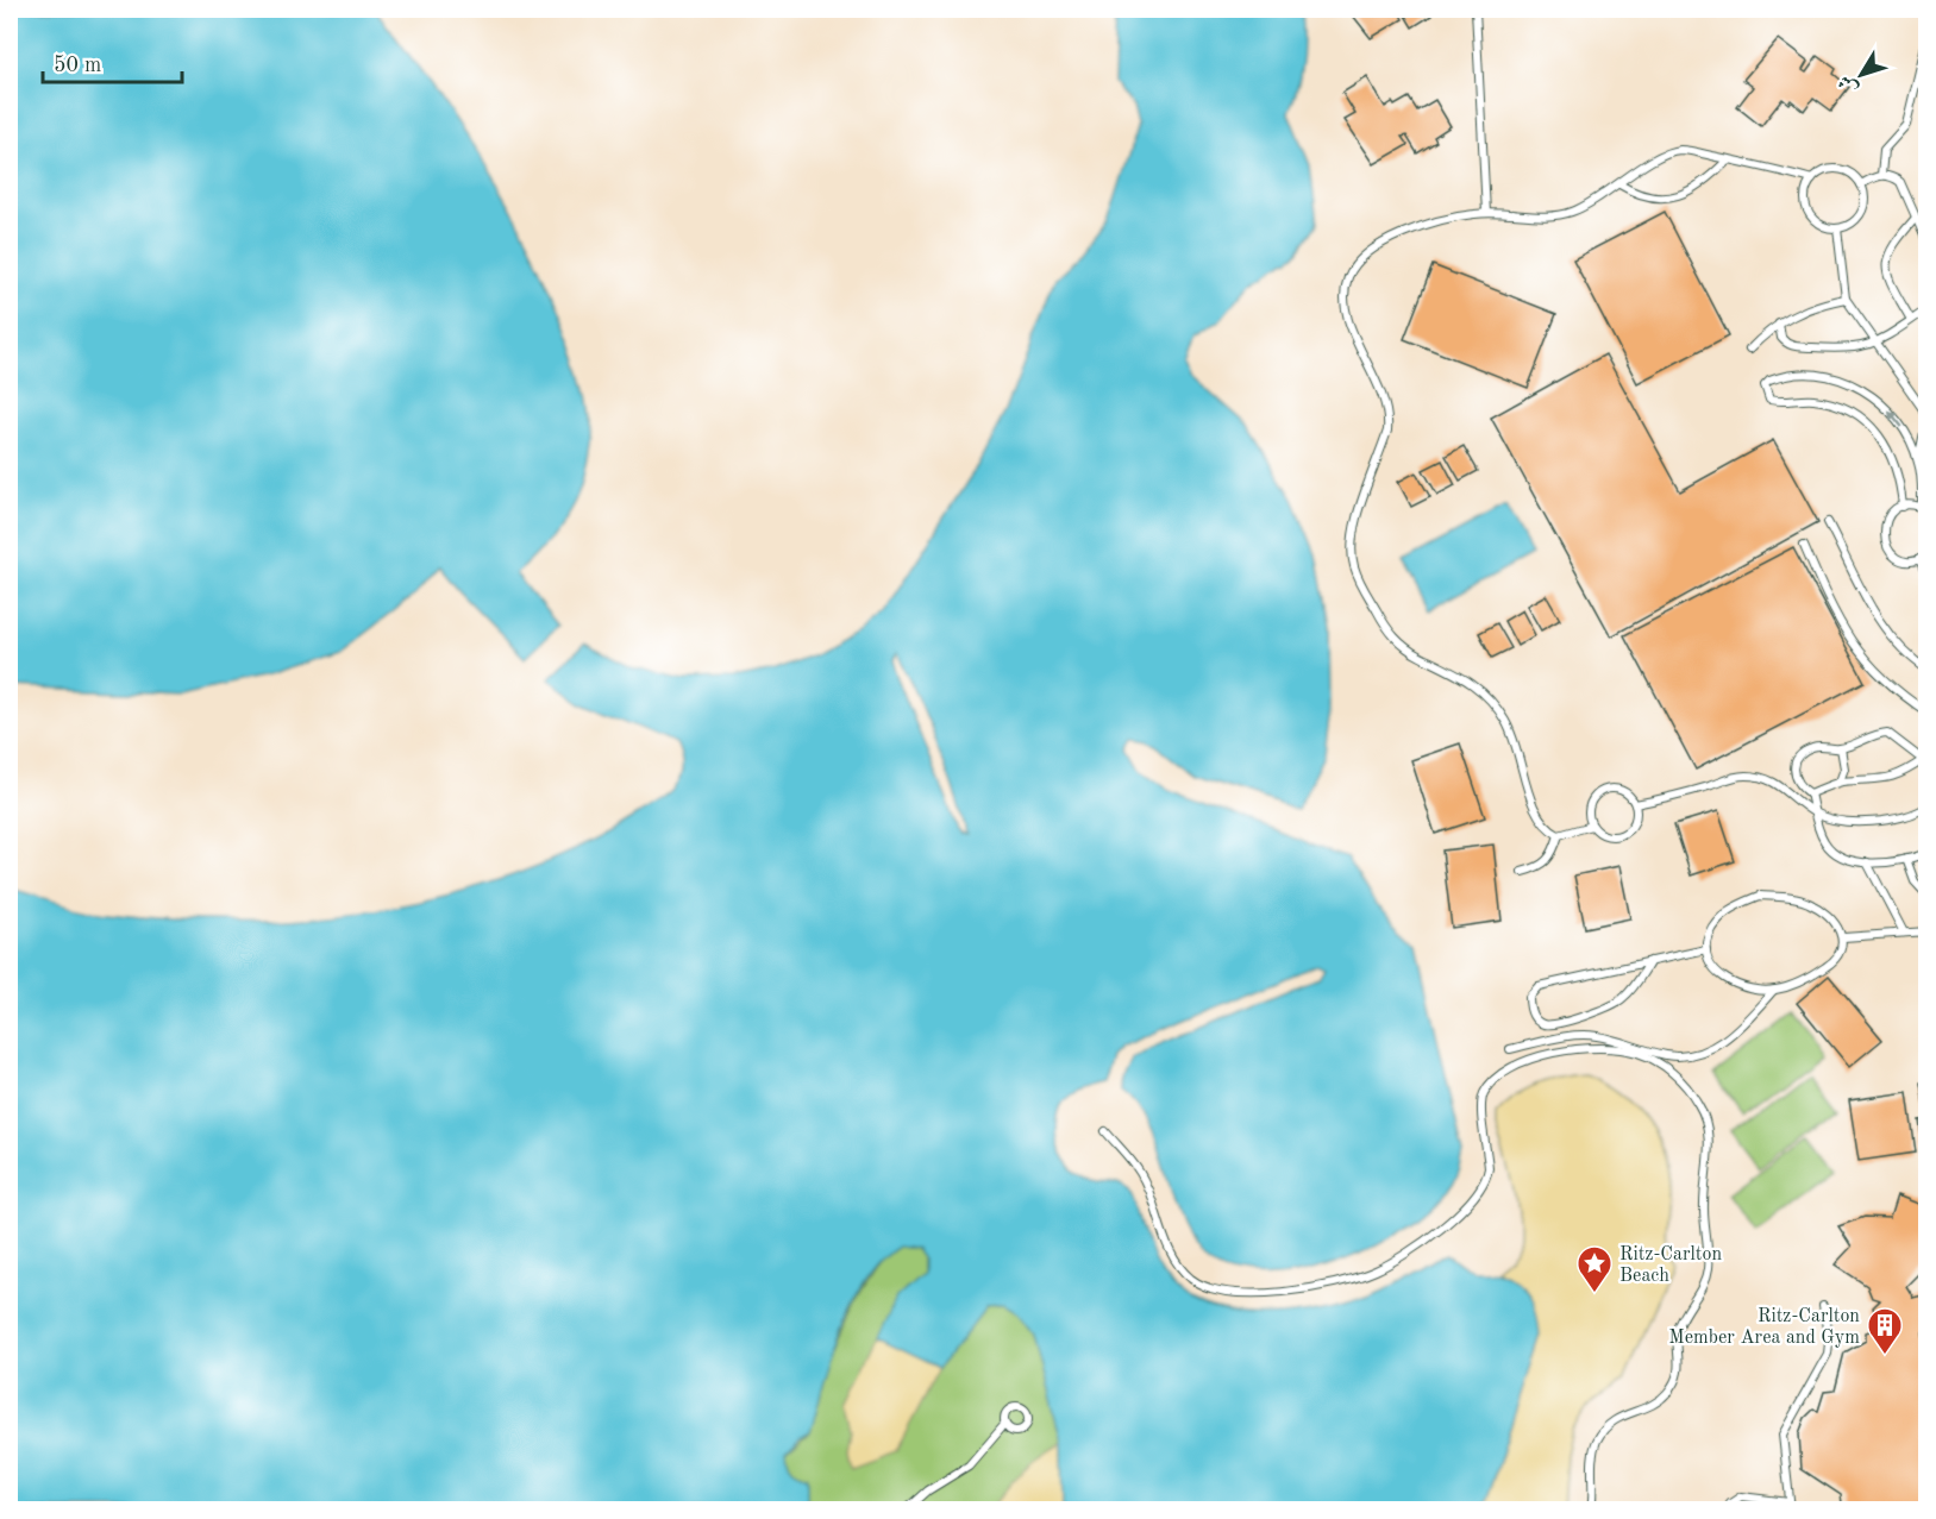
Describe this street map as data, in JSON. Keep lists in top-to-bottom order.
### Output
{
  "places": {
    "place": ["Ritz-Carlton Beach"],
    "building": ["Ritz-Carlton Member Area and Gym"]
  },
  "scale_bar": "50 m",
  "north": "bottom left"
}
